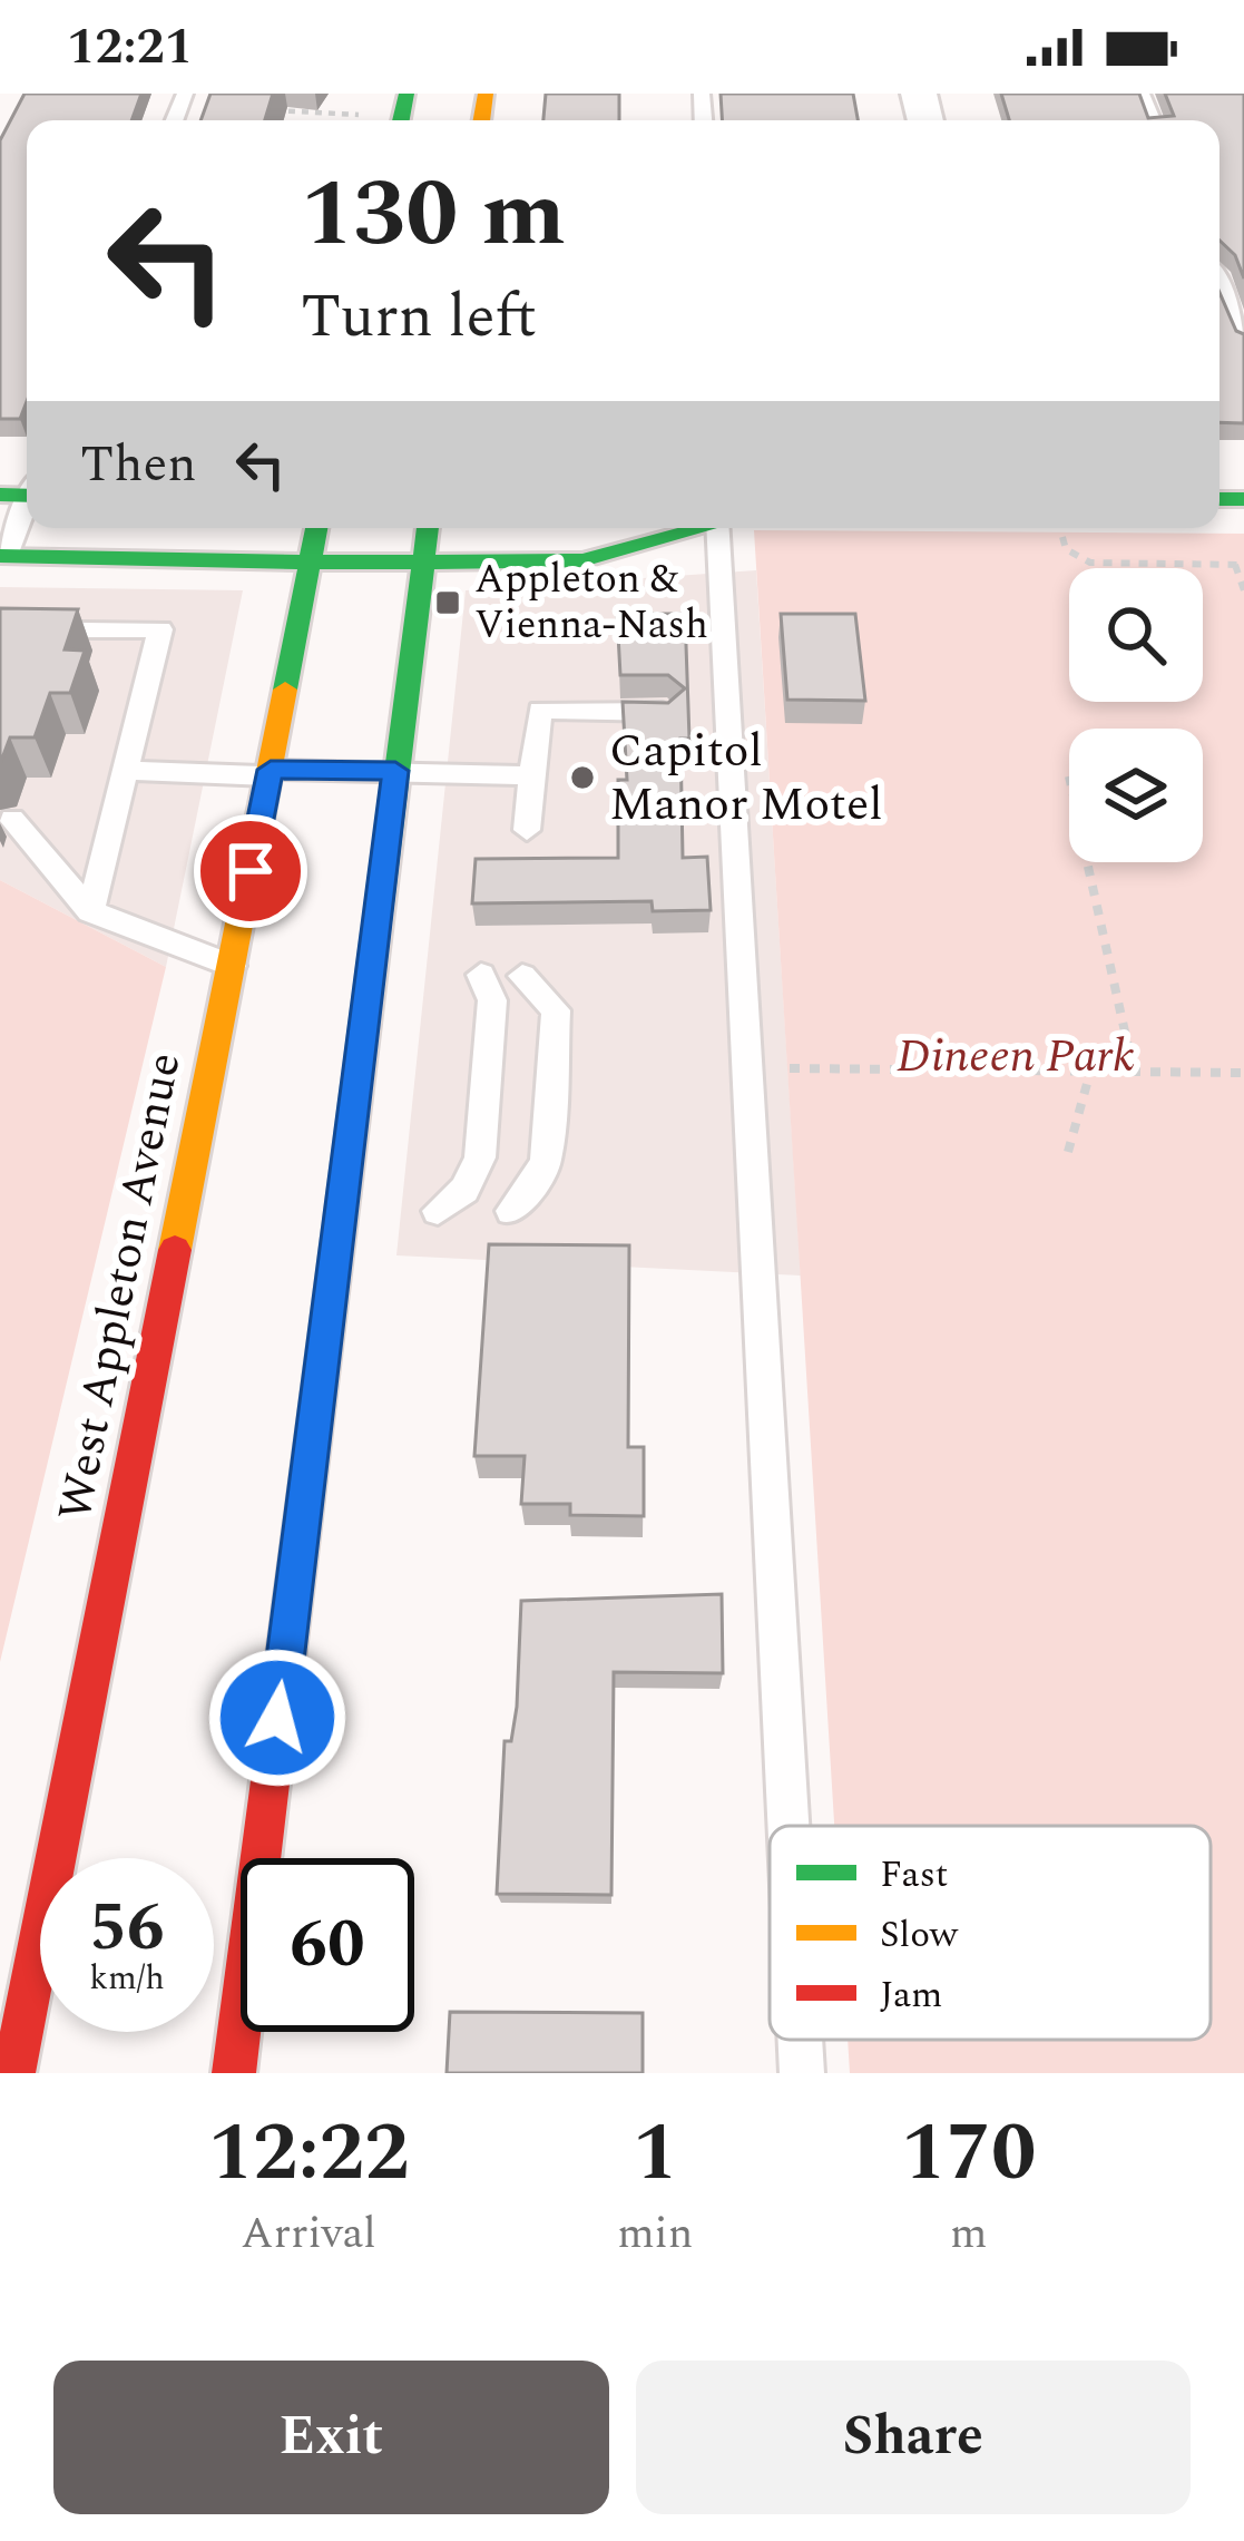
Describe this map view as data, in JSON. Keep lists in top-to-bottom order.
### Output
{
  "streets": {
    "main road": ["West Appleton Avenue"]
  },
  "parks": ["Dineen Park"],
  "places": {
    "transit": ["Appleton & Vienna-Nash"],
    "other": ["Capitol Manor Motel"]
  },
  "legend": ["Fast", "Slow", "Jam"],
  "page": {
    "status": "12:21",
    "turn": ["130 m", "Turn left"],
    "then": "Then",
    "speed": "56 km/h",
    "limit": "60",
    "eta": [
      "12:22",
      "Arrival",
      "1",
      "min",
      "170",
      "m"
    ],
    "buttons": ["Exit", "Share"]
  }
}
